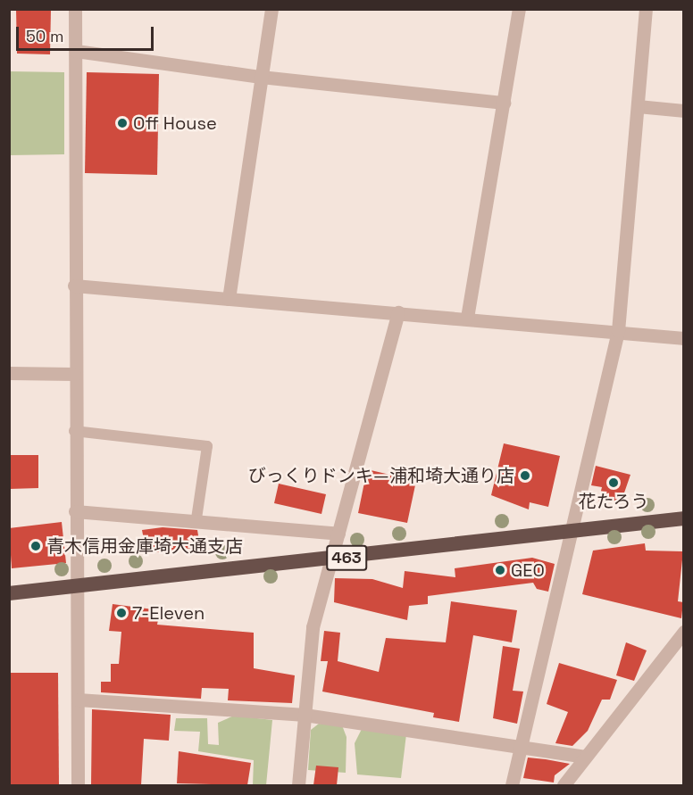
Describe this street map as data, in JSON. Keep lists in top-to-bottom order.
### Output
{
  "streets": {
    "highway": ["463"]
  },
  "places": [
    "Off House",
    "びっくりドンキ―浦和埼大通り店",
    "花たろう",
    "青木信用金庫埼大通支店",
    "GEO",
    "7-Eleven"
  ],
  "scale_bar": "50 m"
}
